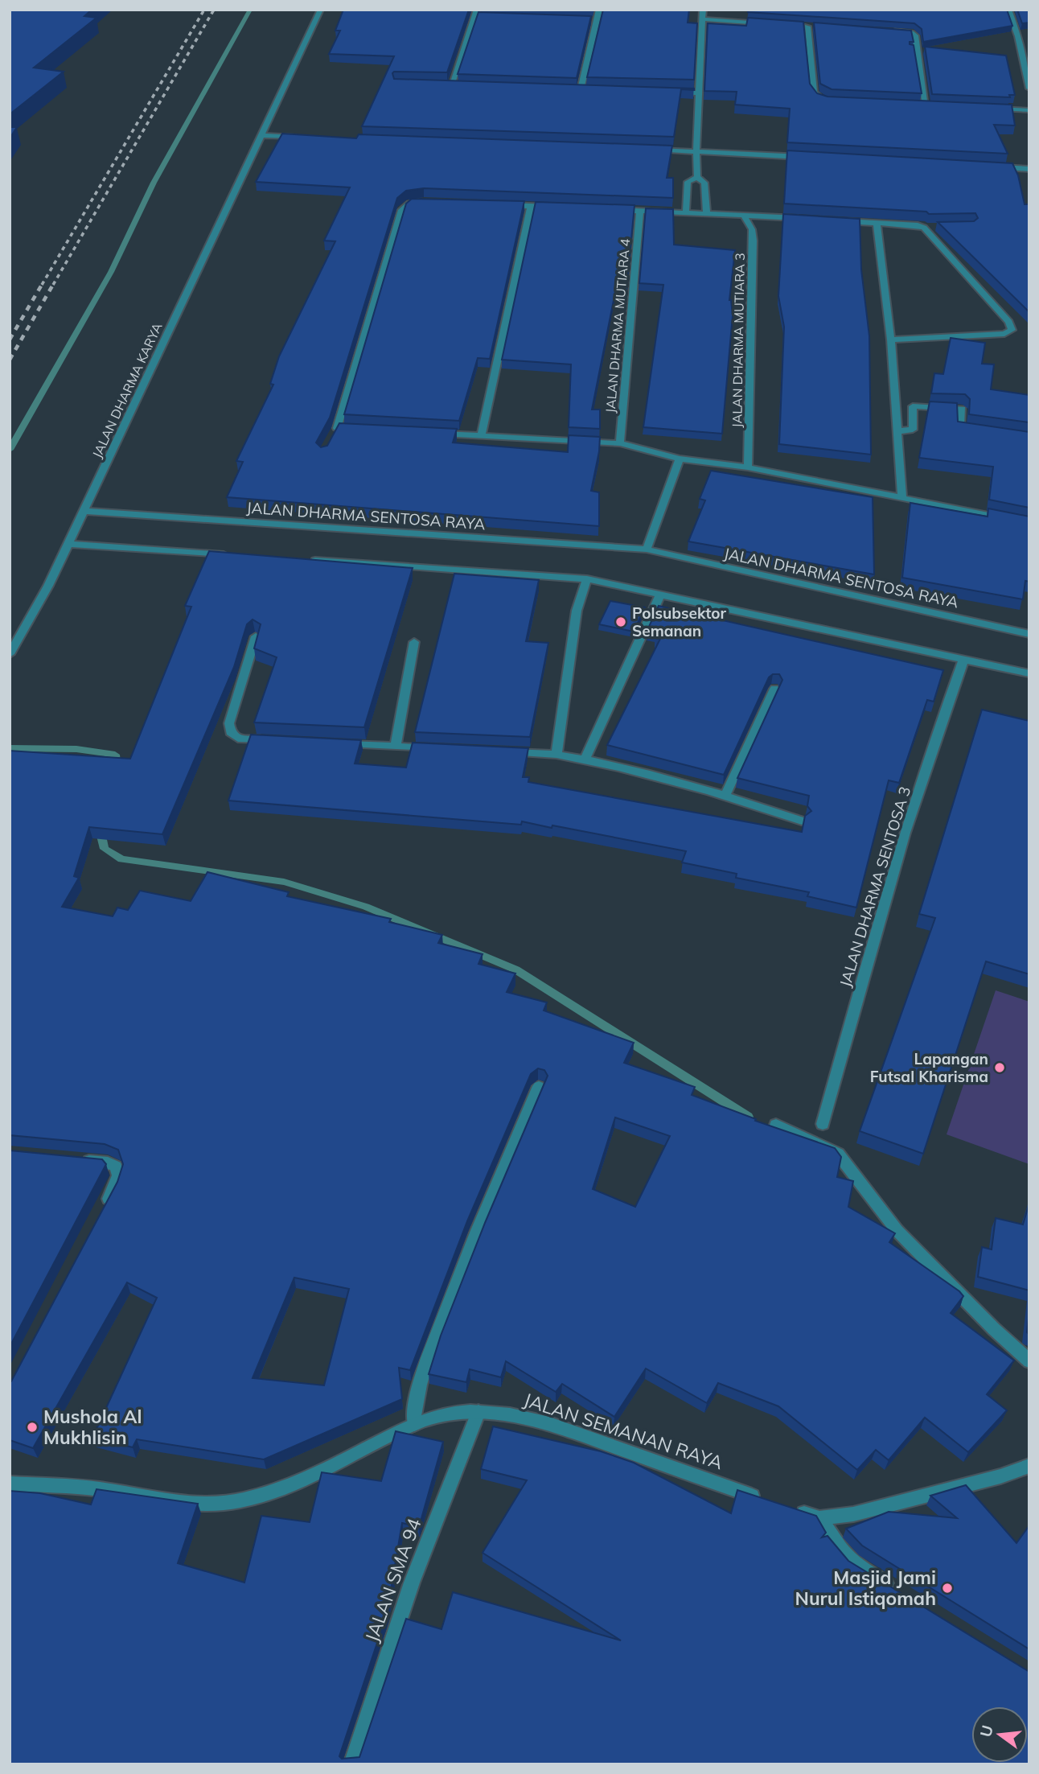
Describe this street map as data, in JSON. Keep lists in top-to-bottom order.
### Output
{
  "streets": {
    "street": [
      "JALAN DHARMA MUTIARA 4",
      "JALAN DHARMA MUTIARA 3",
      "JALAN DHARMA KARYA",
      "JALAN DHARMA SENTOSA RAYA",
      "JALAN DHARMA SENTOSA 3",
      "JALAN SEMANAN RAYA",
      "JALAN SMA 94"
    ]
  },
  "crossings": [
    ["JALAN DHARMA KARYA", "JALAN DHARMA SENTOSA RAYA"],
    ["JALAN SEMANAN RAYA", "JALAN SMA 94"]
  ],
  "places": [
    "Polsubsektor Semanan",
    "Lapangan Futsal Kharisma",
    "Mushola Al Mukhlisin",
    "Masjid Jami Nurul Istiqomah"
  ],
  "north": "left"
}
